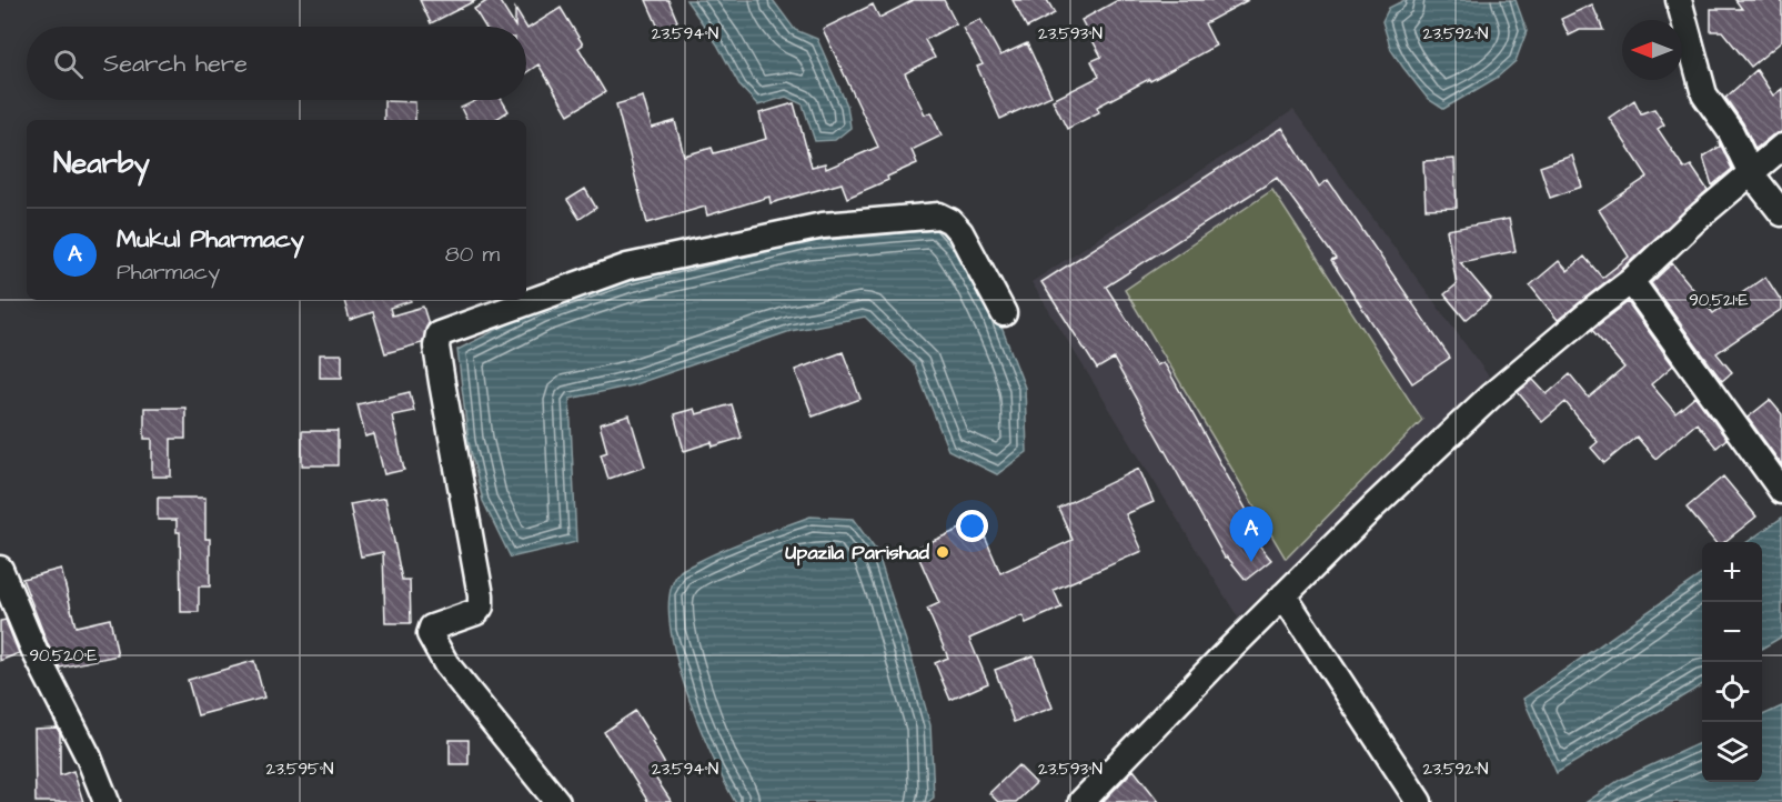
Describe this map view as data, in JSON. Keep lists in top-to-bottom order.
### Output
{
  "places": ["Upazila Parishad"],
  "north": "left",
  "page": {
    "search": "Search here",
    "heading": "Nearby",
    "list": [
      {
        "mark": "A",
        "name": "Mukul Pharmacy",
        "note": "Pharmacy",
        "value": "80 m"
      }
    ],
    "pins": "A",
    "map_buttons": ["+", "−"]
  },
  "coordinates": [
    "23.594°N",
    "23.593°N",
    "23.592°N",
    "90.521°E",
    "90.520°E",
    "23.595°N"
  ]
}
